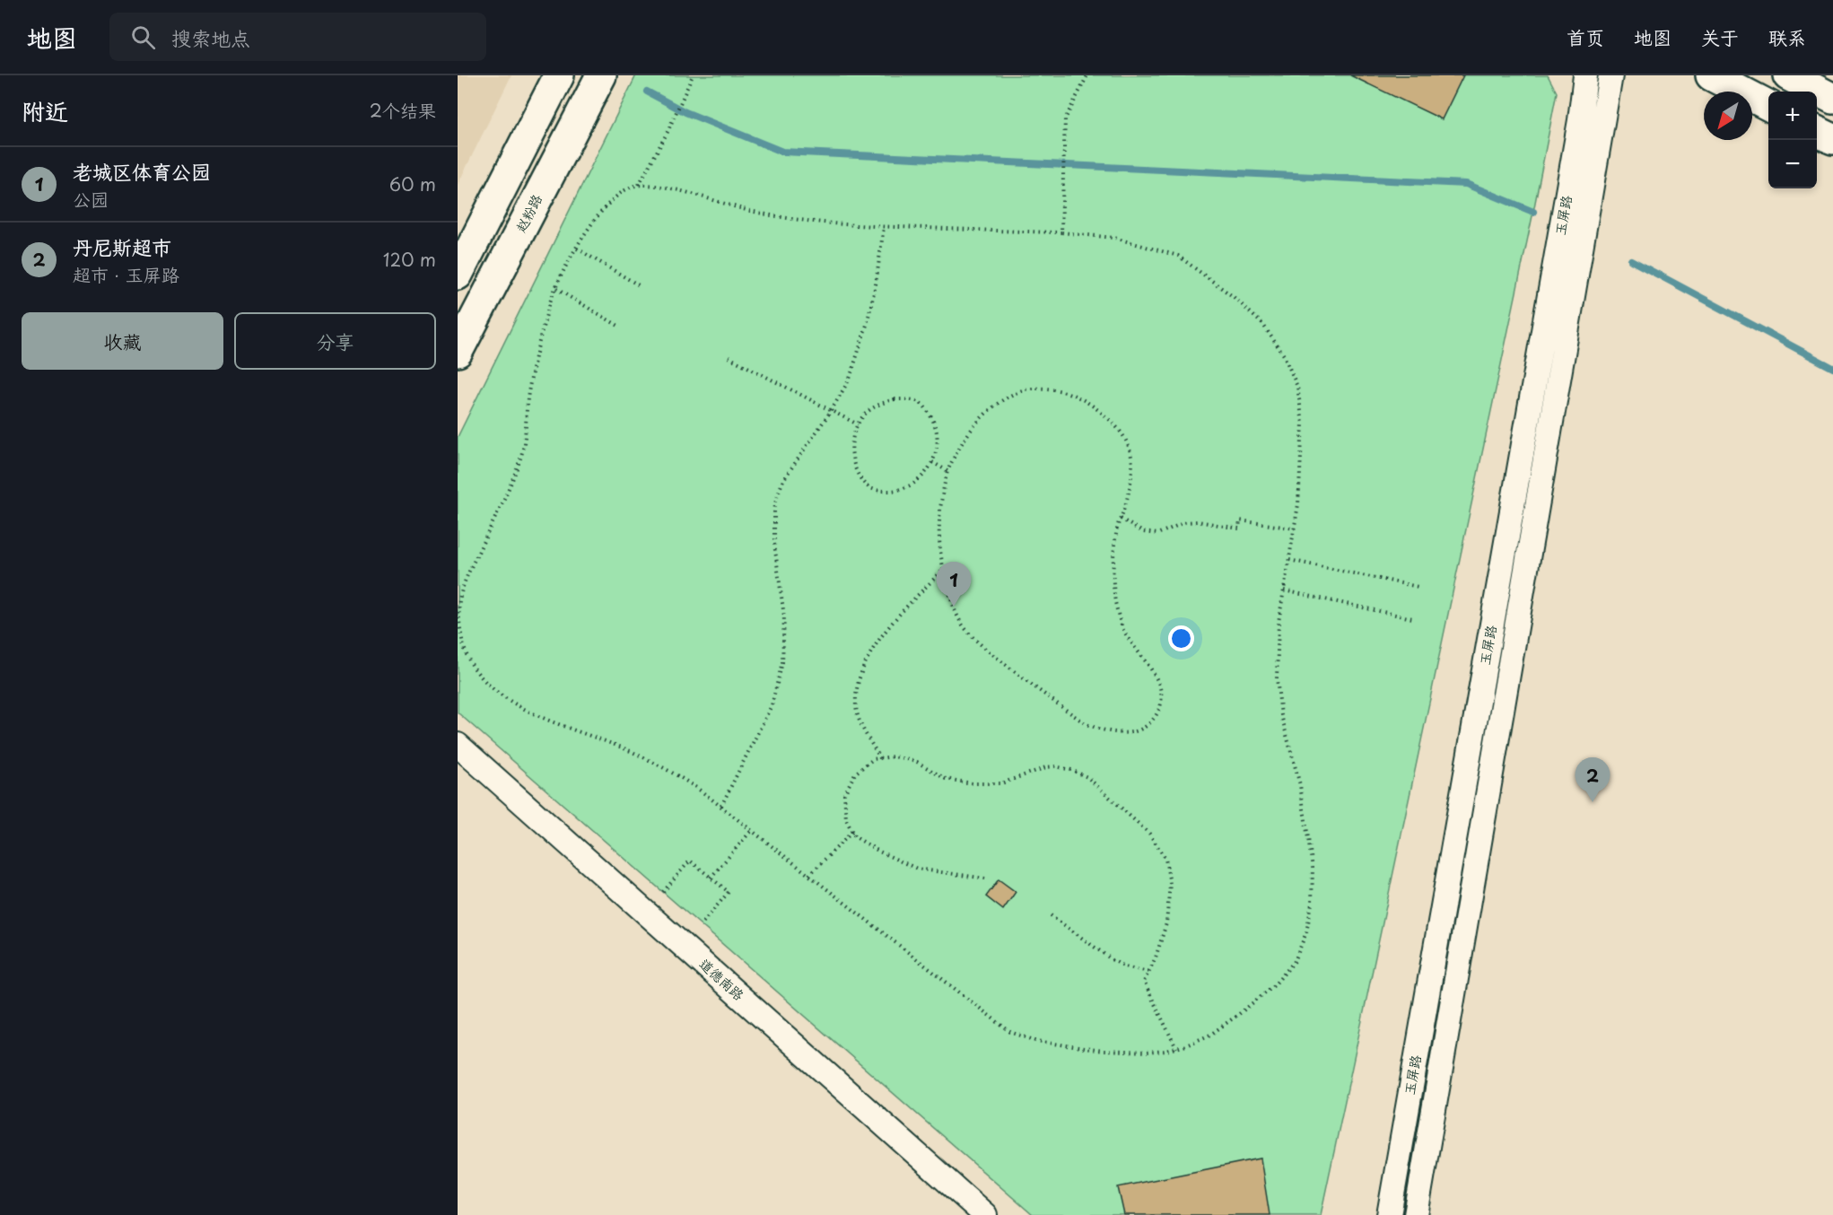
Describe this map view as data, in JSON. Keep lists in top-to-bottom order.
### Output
{
  "streets": {
    "street": ["赵粉路", "玉屏路", "道德南路"]
  },
  "north": "bottom left",
  "page": {
    "header": "地图",
    "search": "搜索地点",
    "nav": [
      "首页",
      "地图",
      "关于",
      "联系"
    ],
    "heading": ["附近", "2个结果"],
    "map_buttons": ["+", "−"],
    "list": [
      {
        "mark": "1",
        "name": "老城区体育公园",
        "note": "公园",
        "value": "60 m"
      },
      {
        "mark": "2",
        "name": "丹尼斯超市",
        "note": "超市 · 玉屏路",
        "value": "120 m"
      }
    ],
    "buttons": ["收藏", "分享"],
    "pins": ["1", "2"]
  }
}
